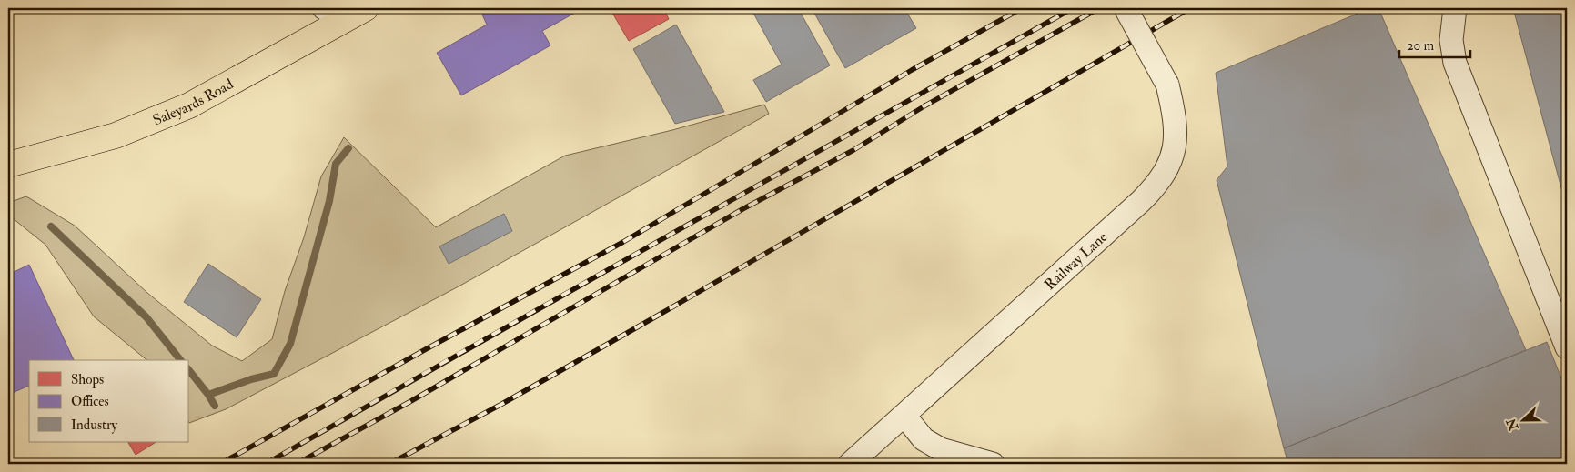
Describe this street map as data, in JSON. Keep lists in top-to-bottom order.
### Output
{
  "streets": {
    "main road": ["Saleyards Road"],
    "street": ["Railway Lane"]
  },
  "legend": ["Shops", "Offices", "Industry"],
  "scale_bar": "20 m",
  "north": "left"
}
